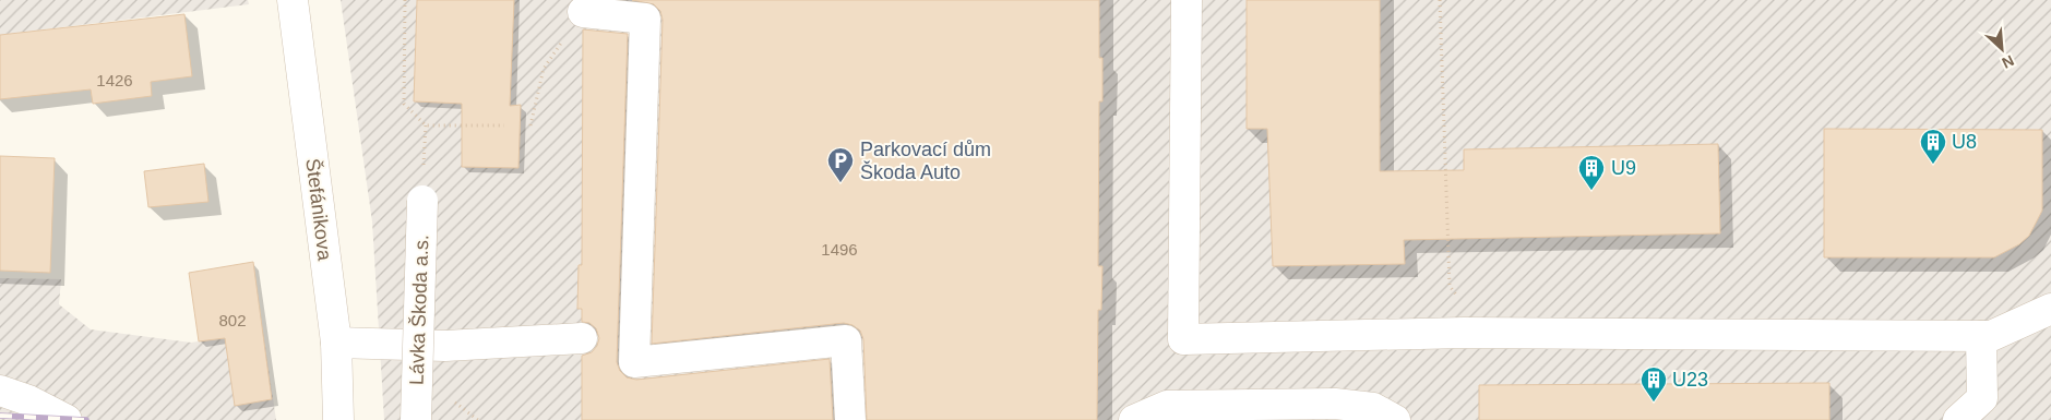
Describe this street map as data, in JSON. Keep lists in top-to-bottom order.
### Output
{
  "streets": {
    "street": ["Štefánikova", "Lávka Škoda a.s."]
  },
  "places": {
    "building": ["U8", "U9", "U23"],
    "parking": ["Parkovací dům Škoda Auto"]
  },
  "house_numbers": ["1426", "1496", "802"],
  "north": "bottom right"
}
